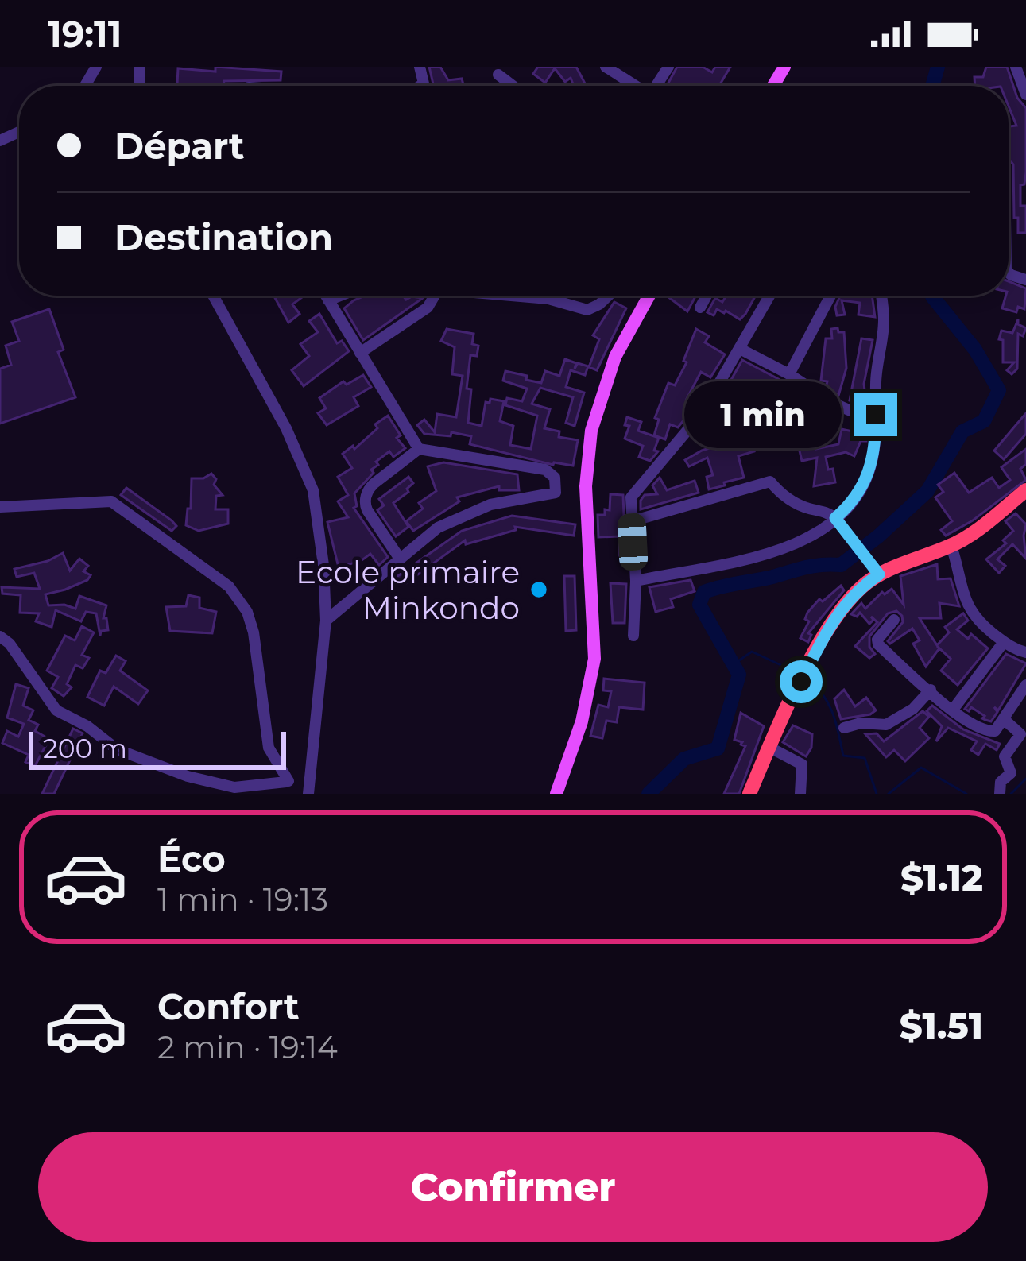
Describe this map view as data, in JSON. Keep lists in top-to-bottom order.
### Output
{
  "places": ["Ecole primaire Minkondo"],
  "scale_bar": "200 m",
  "page": {
    "status": "19:11",
    "banner": ["Départ", "Destination"],
    "bubble": "1 min",
    "scale": "200 m",
    "list": [
      {
        "name": "Éco",
        "note": "1 min · 19:13",
        "value": "$1.12"
      },
      {
        "name": "Confort",
        "note": "2 min · 19:14",
        "value": "$1.51"
      }
    ],
    "buttons": "Confirmer"
  }
}
